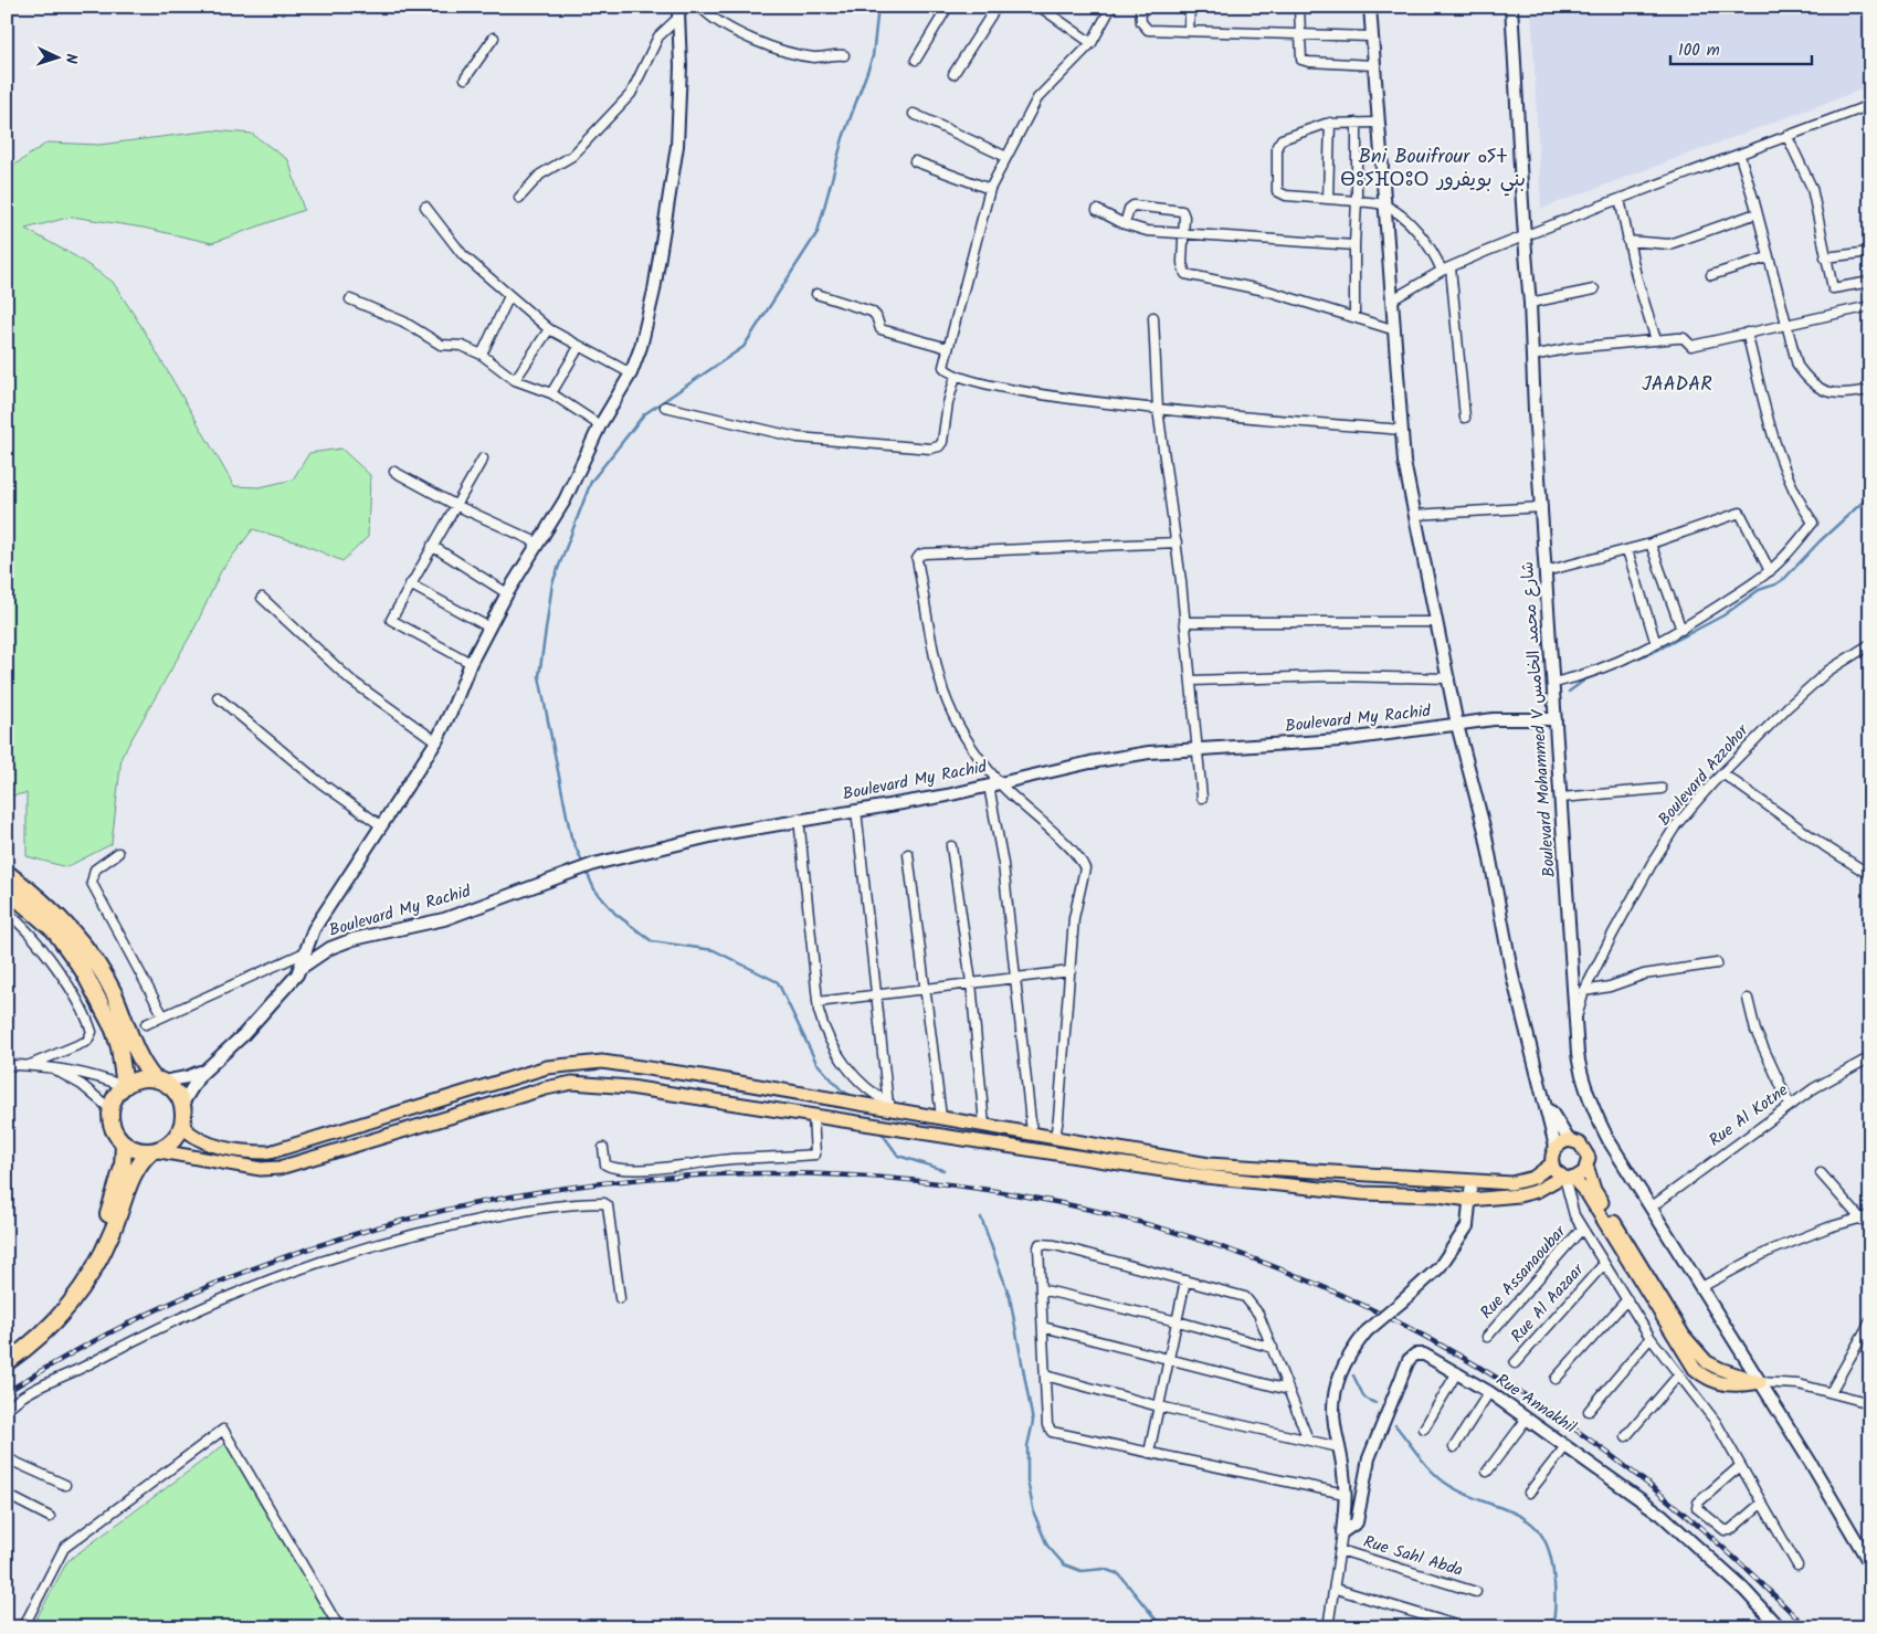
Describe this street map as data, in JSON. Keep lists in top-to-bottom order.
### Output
{
  "streets": {
    "street": [
      "Boulevard My Rachid",
      "Boulevard Mohammed V شارع محمد الخامس",
      "Boulevard Azzohor",
      "Rue Al Kotne",
      "Rue Assanaoubar",
      "Rue Al Aazaar",
      "Rue Annakhil",
      "Rue Sahl Abda"
    ]
  },
  "crossings": [
    ["Boulevard My Rachid", "Boulevard Mohammed V شارع محمد الخامس"],
    ["Boulevard Mohammed V شارع محمد الخامس", "Boulevard Azzohor"],
    ["Boulevard Mohammed V شارع محمد الخامس", "Rue Al Kotne"]
  ],
  "districts": ["Bni Bouifrour ⴰⵢⵜ ⴱⵓⵢⴼⵔⵓⵔ بني بويفرور", "JAADAR"],
  "scale_bar": "100 m",
  "north": "right"
}
